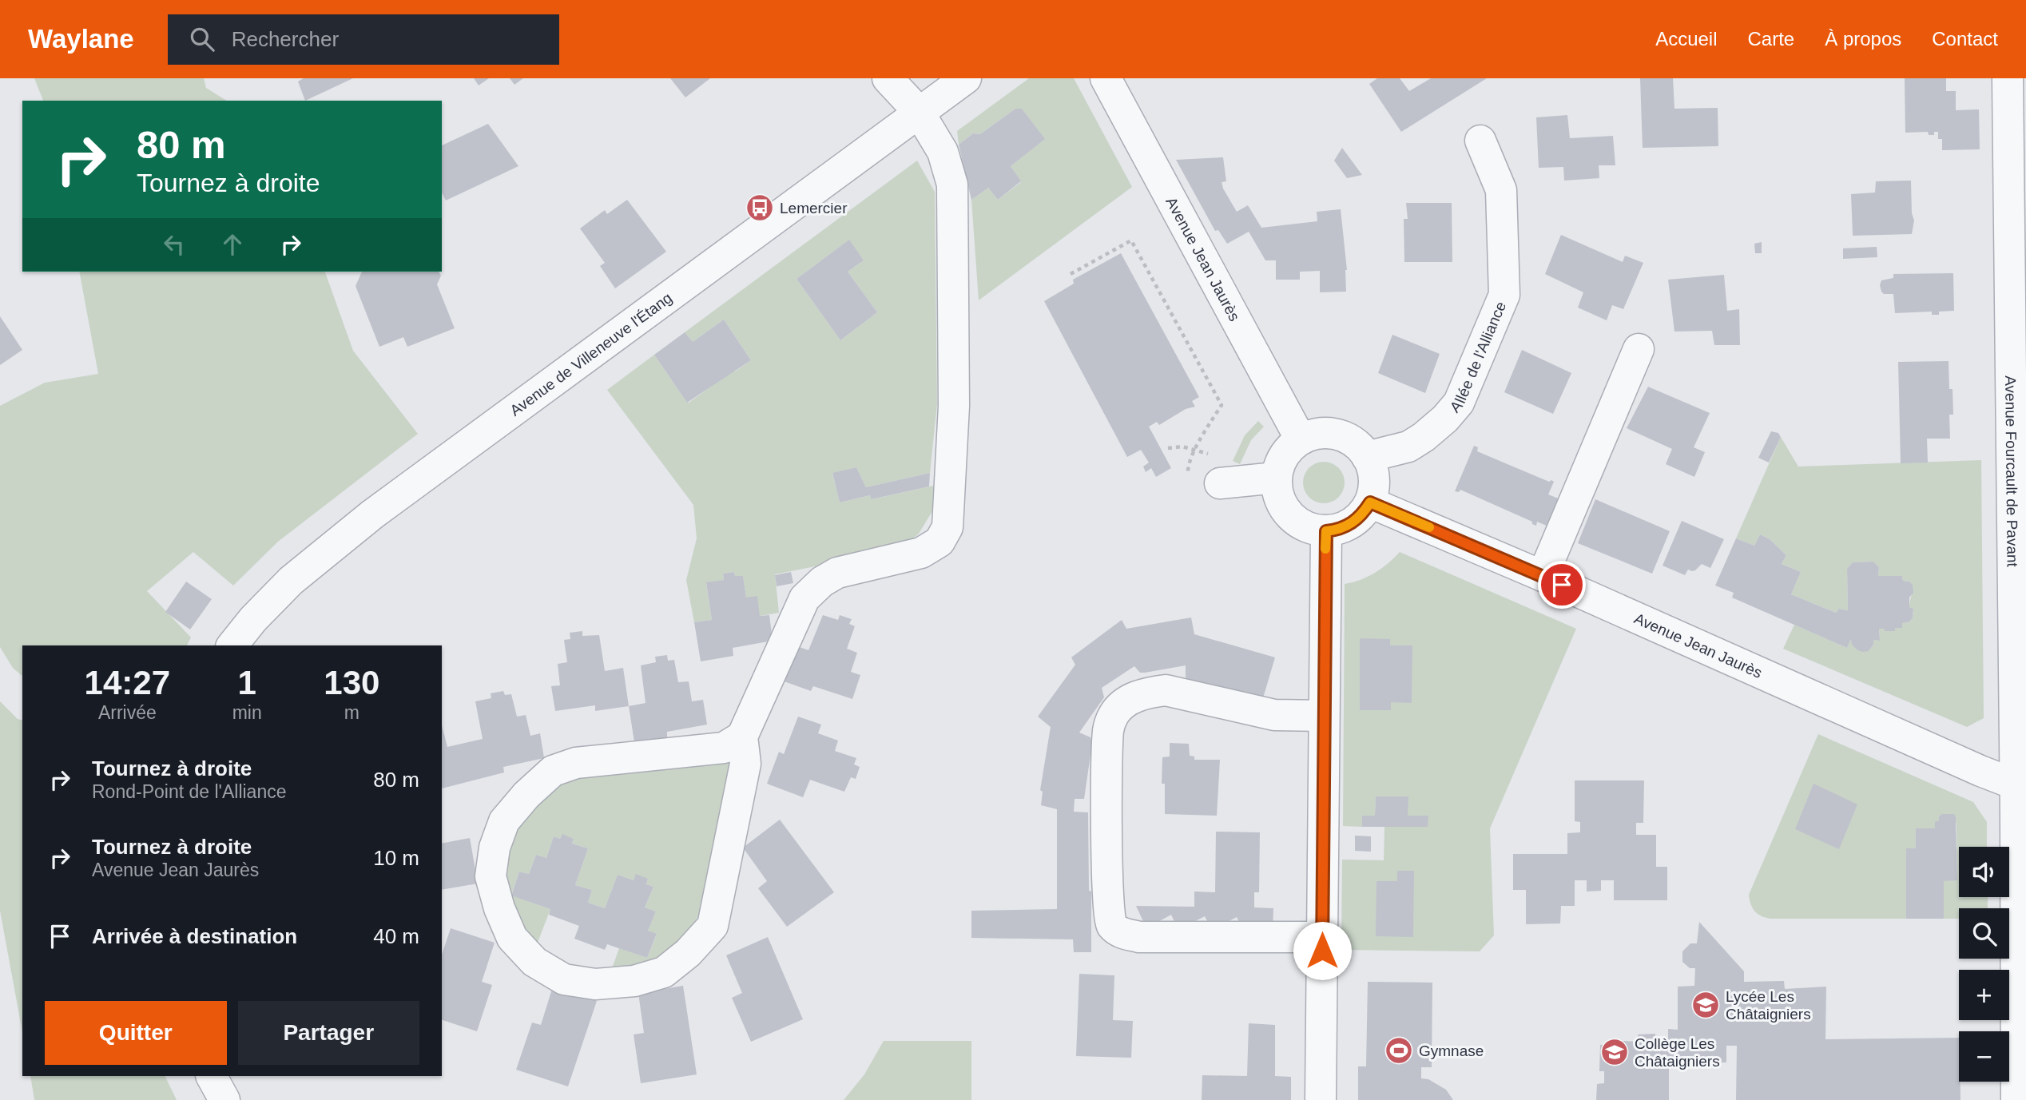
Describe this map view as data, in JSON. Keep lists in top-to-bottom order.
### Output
{
  "streets": {
    "street": [
      "Avenue Jean Jaurès",
      "Avenue de Villeneuve l'Étang",
      "Allée de l'Alliance",
      "Avenue Fourcault de Pavant"
    ]
  },
  "crossings": [
    ["Avenue Jean Jaurès", "Allée de l'Alliance"],
    ["Avenue Jean Jaurès", "Avenue Fourcault de Pavant"]
  ],
  "places": {
    "bus stop": ["Lemercier"],
    "school or university": ["Lycée Les Châtaigniers", "Collège Les Châtaigniers"],
    "sports": ["Gymnase"]
  },
  "page": {
    "header": "Waylane",
    "search": "Rechercher",
    "nav": [
      "Accueil",
      "Carte",
      "À propos",
      "Contact"
    ],
    "turn": ["80 m", "Tournez à droite"],
    "eta": [
      "14:27",
      "Arrivée",
      "1",
      "min",
      "130",
      "m"
    ],
    "list": [
      {
        "name": "Tournez à droite",
        "note": "Rond-Point de l'Alliance",
        "value": "80 m"
      },
      {
        "name": "Tournez à droite",
        "note": "Avenue Jean Jaurès",
        "value": "10 m"
      },
      {
        "name": "Arrivée à destination",
        "value": "40 m"
      }
    ],
    "map_buttons": ["+", "−"],
    "buttons": ["Quitter", "Partager"]
  }
}
